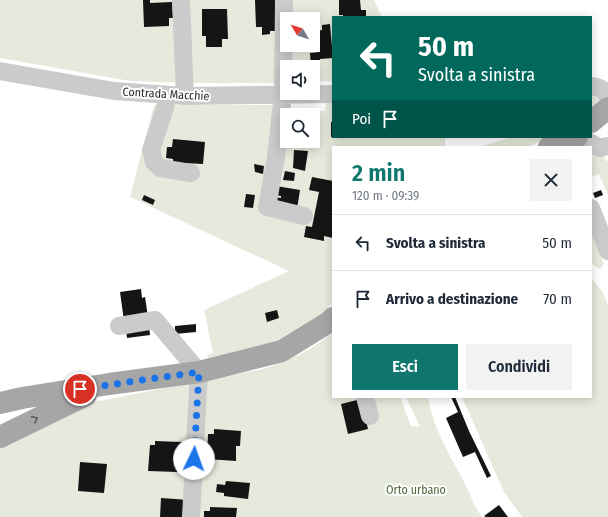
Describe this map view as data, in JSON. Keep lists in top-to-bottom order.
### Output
{
  "streets": {
    "street": ["Contrada Macchie"]
  },
  "parks": ["Orto urbano"],
  "north": "top left",
  "page": {
    "turn": ["50 m", "Svolta a sinistra"],
    "then": "Poi",
    "heading": ["2 min", "120 m · 09:39"],
    "list": [
      {
        "name": "Svolta a sinistra",
        "value": "50 m"
      },
      {
        "name": "Arrivo a destinazione",
        "value": "70 m"
      }
    ],
    "buttons": ["Esci", "Condividi"]
  }
}
